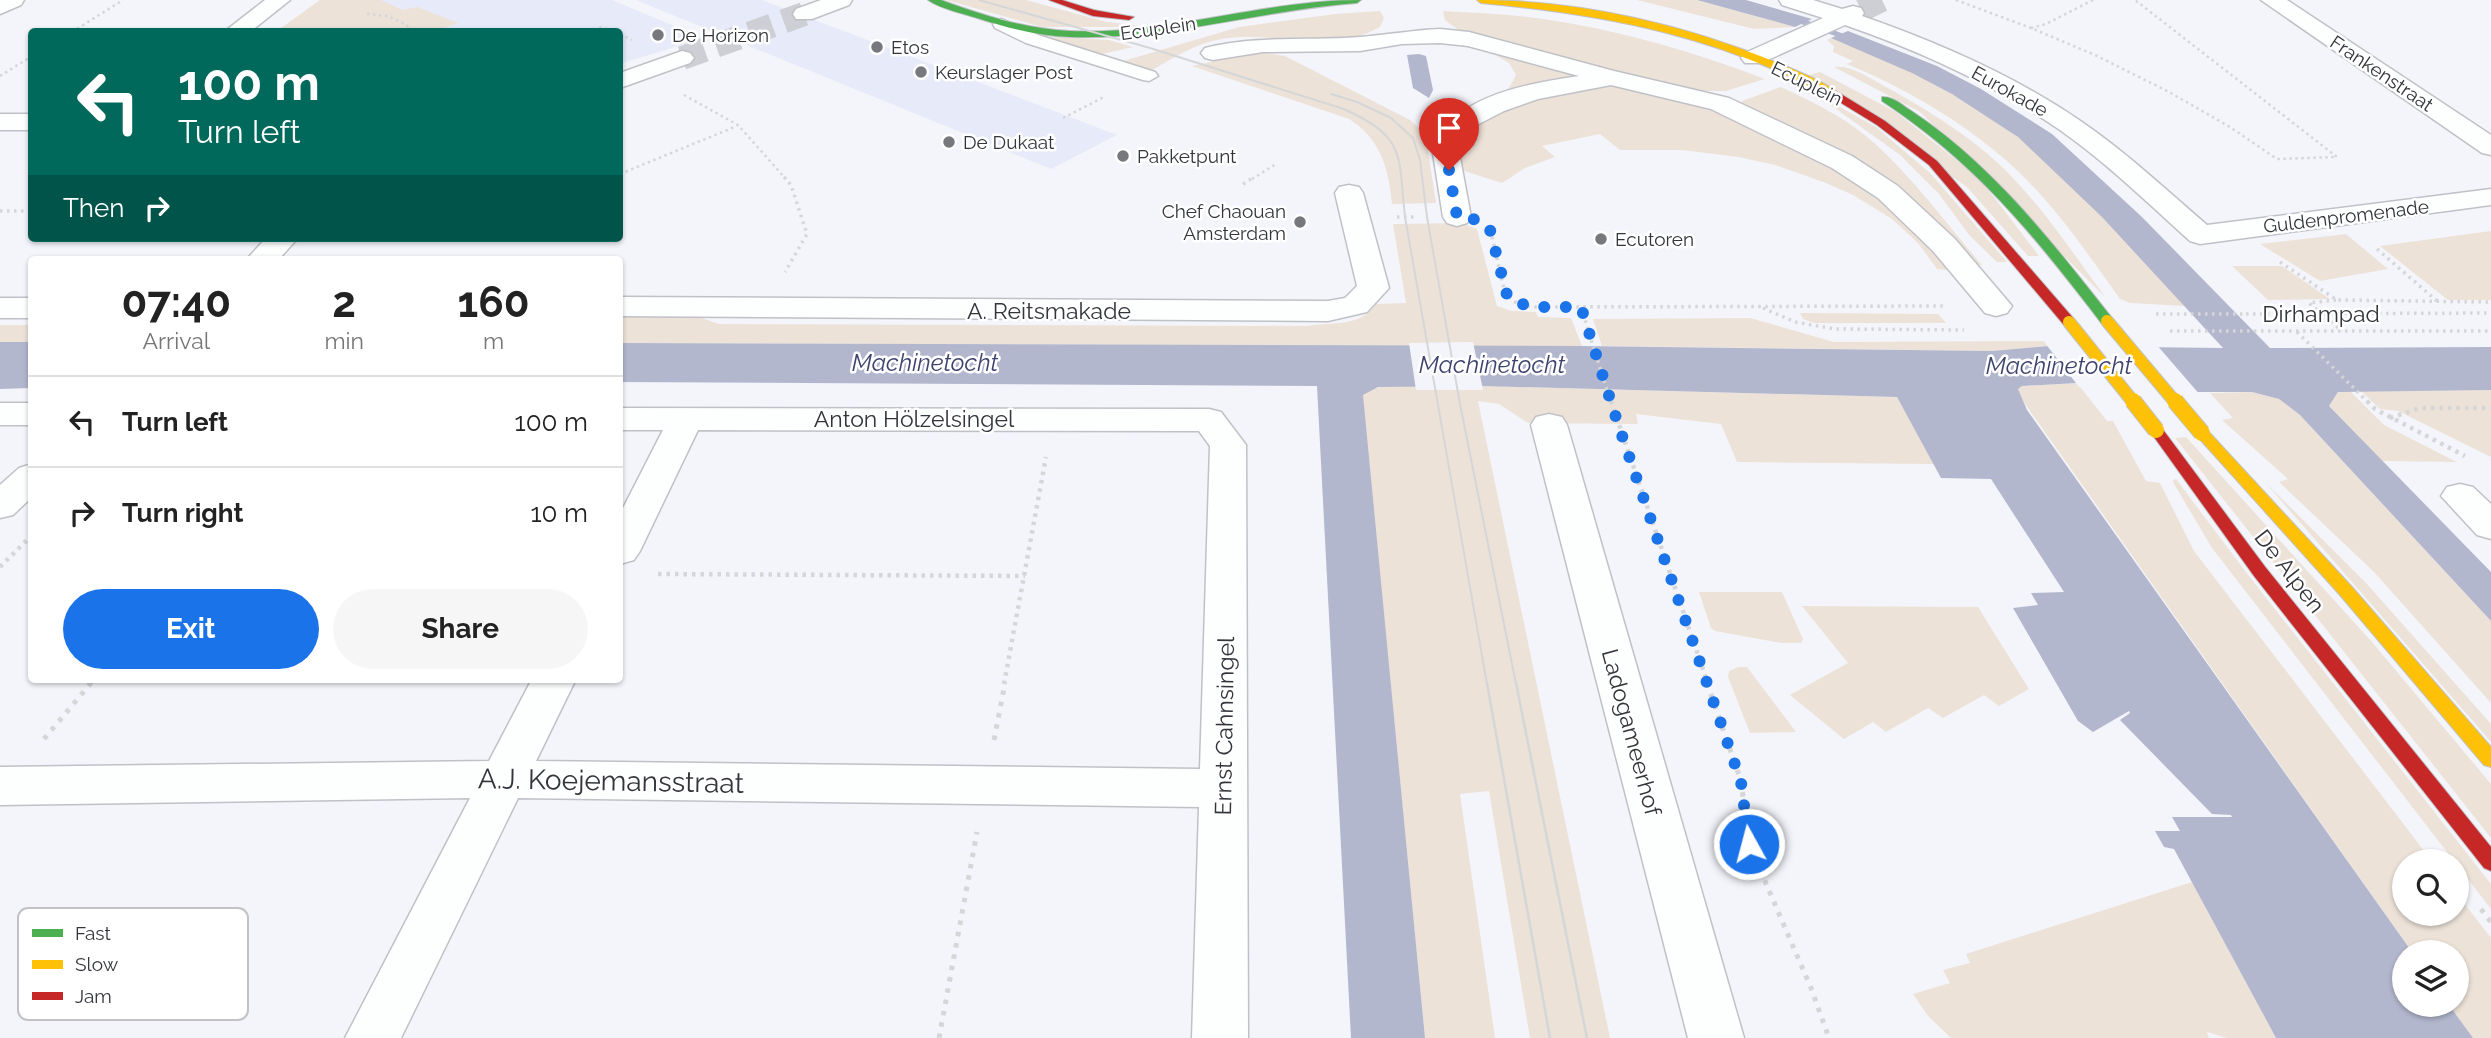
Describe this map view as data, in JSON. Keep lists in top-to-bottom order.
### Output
{
  "streets": {
    "main road": ["Ecuplein", "De Alpen"],
    "street": [
      "Frankenstraat",
      "Eurokade",
      "Guldenpromenade",
      "A. Reitsmakade",
      "Anton Hölzelsingel",
      "Ernst Cahnsingel",
      "Ladogameerhof",
      "A.J. Koejemansstraat"
    ],
    "path": ["Dirhampad"]
  },
  "crossings": [
    ["Ecuplein", "De Alpen"],
    ["Eurokade", "Guldenpromenade"],
    ["Anton Hölzelsingel", "Ernst Cahnsingel"],
    ["Ernst Cahnsingel", "A.J. Koejemansstraat"]
  ],
  "water": ["Machinetocht"],
  "places": [
    "De Horizon",
    "Etos",
    "Keurslager Post",
    "De Dukaat",
    "Pakketpunt",
    "Chef Chaouan Amsterdam",
    "Ecutoren"
  ],
  "legend": ["Fast", "Slow", "Jam"],
  "page": {
    "turn": ["100 m", "Turn left"],
    "then": "Then",
    "eta": [
      "07:40",
      "Arrival",
      "2",
      "min",
      "160",
      "m"
    ],
    "list": [
      {
        "name": "Turn left",
        "value": "100 m"
      },
      {
        "name": "Turn right",
        "value": "10 m"
      }
    ],
    "buttons": ["Exit", "Share"]
  }
}
